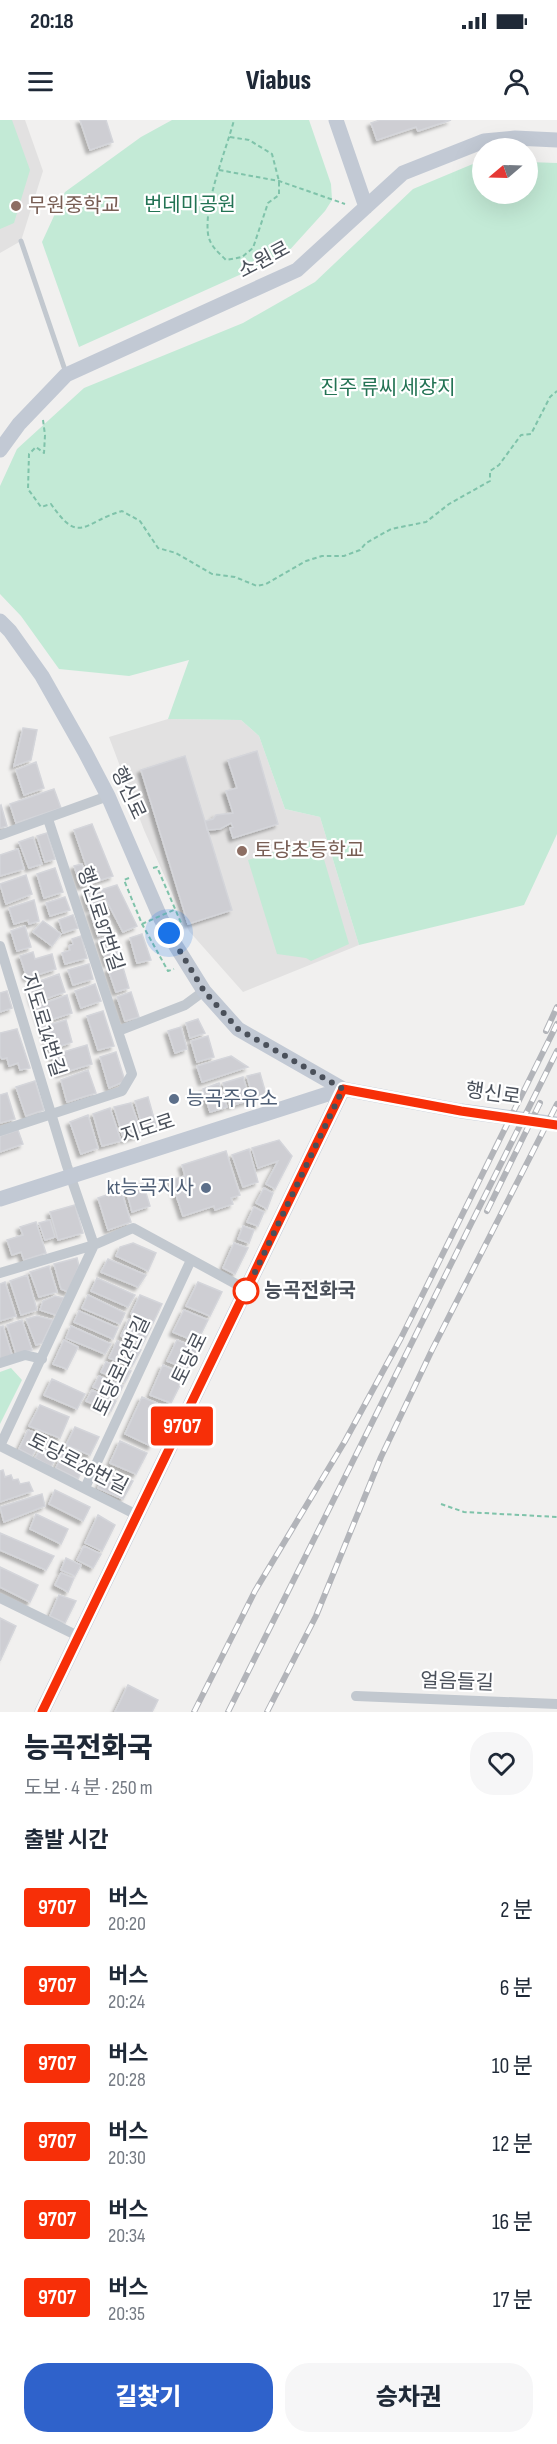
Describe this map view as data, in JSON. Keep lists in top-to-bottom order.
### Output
{
  "streets": {
    "main road": [
      "소원로",
      "행신로",
      "지도로",
      "토당로"
    ],
    "street": [
      "행신로97번길",
      "지도로14번길",
      "토당로12번길",
      "토당로26번길",
      "얼음들길"
    ]
  },
  "crossings": [
    ["행신로", "지도로"],
    ["행신로", "토당로"],
    ["지도로14번길", "지도로"],
    ["지도로", "토당로"],
    ["토당로", "토당로26번길"],
    ["토당로12번길", "토당로26번길"]
  ],
  "parks": ["번데미공원", "진주 류씨 세장지"],
  "places": [
    "무원중학교",
    "토당초등학교",
    "능곡주유소",
    "kt능곡지사",
    "능곡전화국"
  ],
  "lines": ["bus line 9707"],
  "north": "left",
  "page": {
    "status": "20:18",
    "header": "Viabus",
    "on_map": "9707",
    "heading": [
      ["능곡전화국", "도보 · 4 분 · 250 m"],
      "출발 시간"
    ],
    "list": [
      {
        "mark": "9707",
        "name": "버스",
        "note": "20:20",
        "value": "2 분"
      },
      {
        "mark": "9707",
        "name": "버스",
        "note": "20:24",
        "value": "6 분"
      },
      {
        "mark": "9707",
        "name": "버스",
        "note": "20:28",
        "value": "10 분"
      },
      {
        "mark": "9707",
        "name": "버스",
        "note": "20:30",
        "value": "12 분"
      },
      {
        "mark": "9707",
        "name": "버스",
        "note": "20:34",
        "value": "16 분"
      },
      {
        "mark": "9707",
        "name": "버스",
        "note": "20:35",
        "value": "17 분"
      }
    ],
    "buttons": ["길찾기", "승차권"]
  }
}
